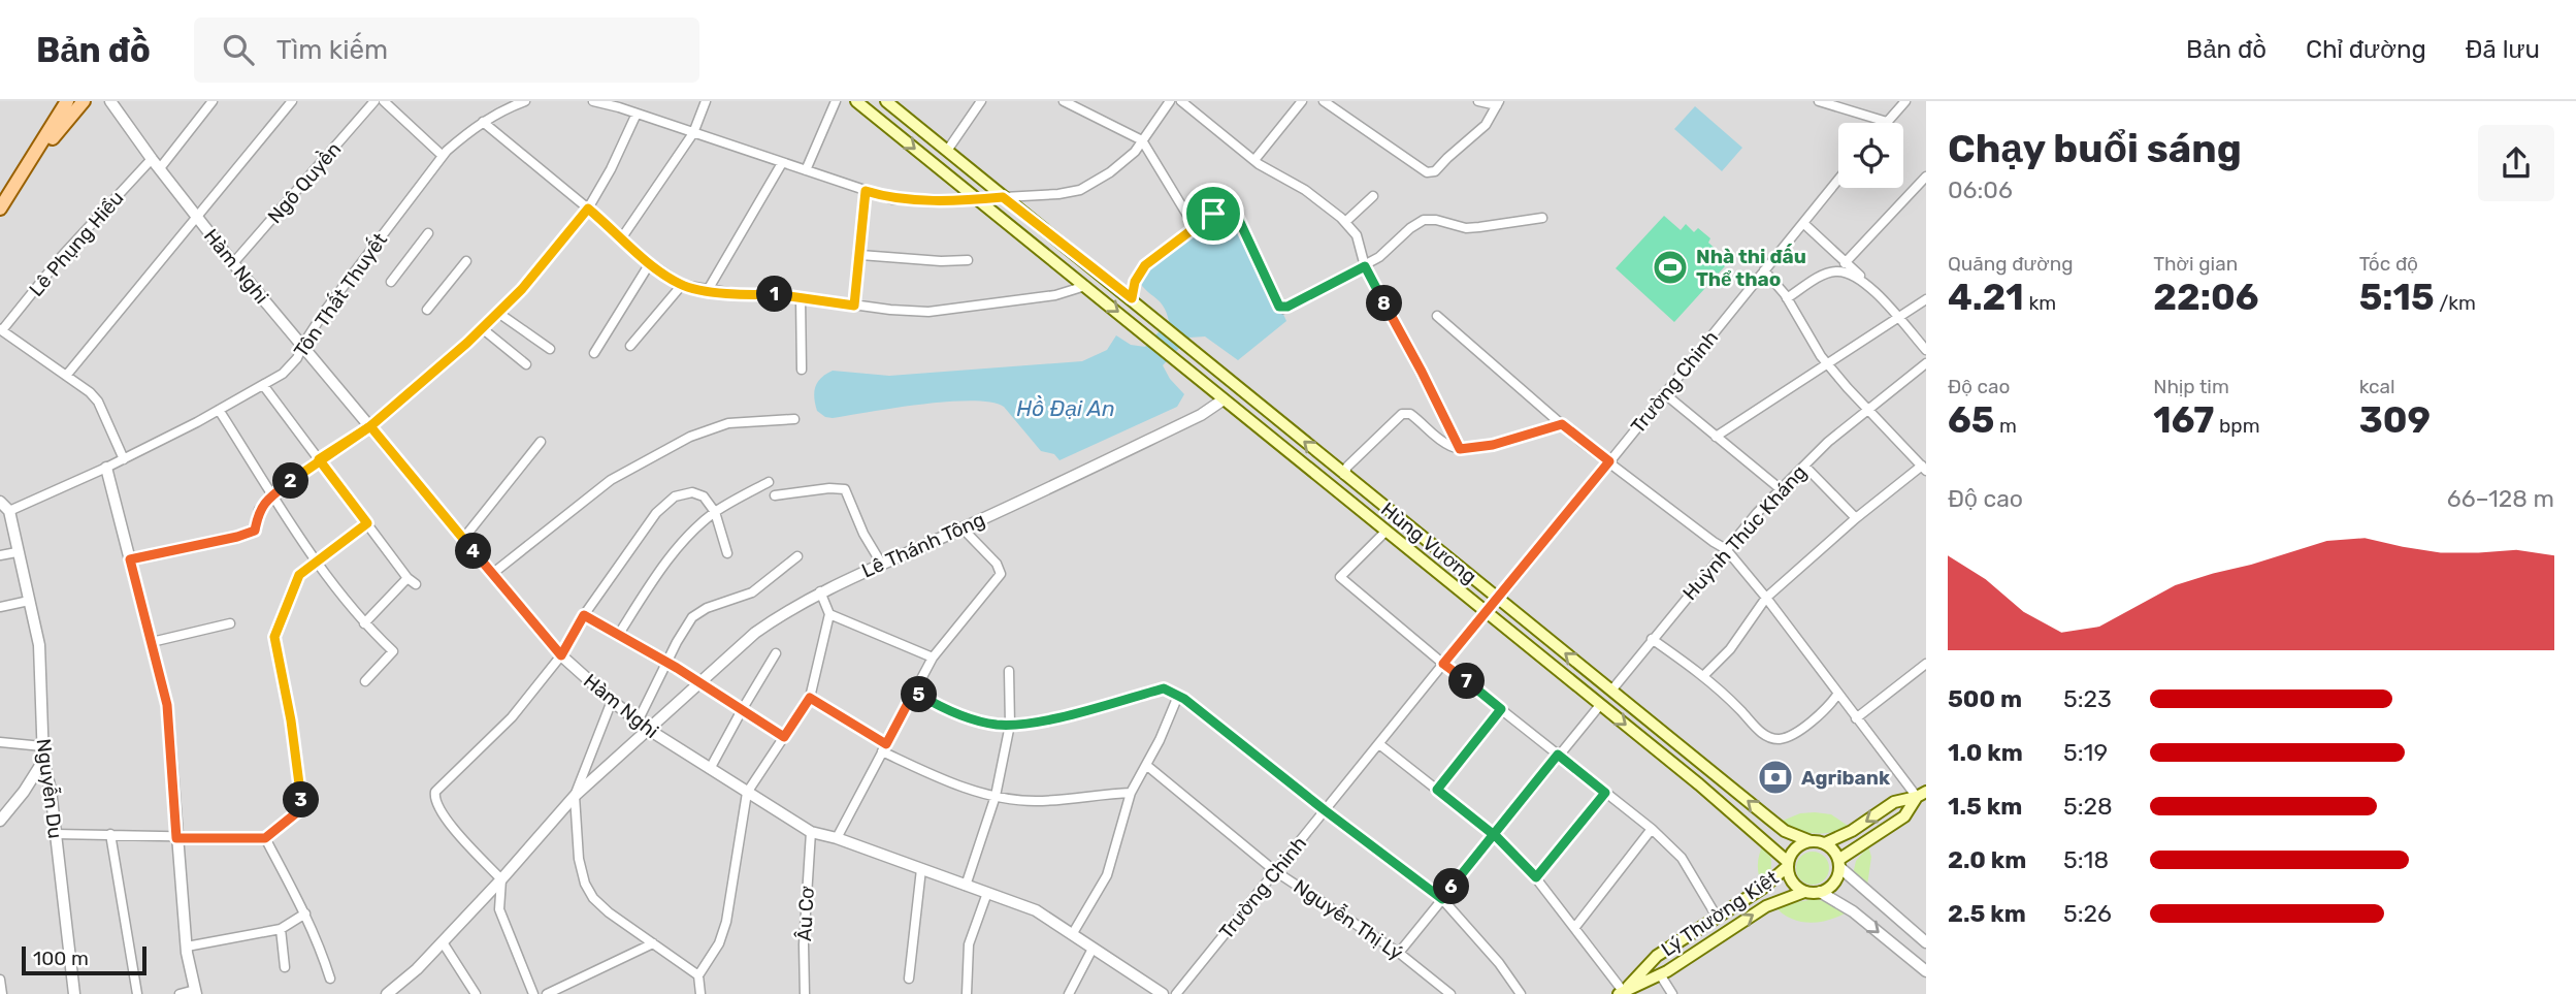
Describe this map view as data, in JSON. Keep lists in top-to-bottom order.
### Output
{
  "streets": {
    "main road": ["Hùng Vương", "Lý Thường Kiệt"],
    "street": [
      "Ngô Quyền",
      "Lê Phụng Hiểu",
      "Hàm Nghi",
      "Tôn Thất Thuyết",
      "Trường Chinh",
      "Huỳnh Thúc Kháng",
      "Lê Thánh Tông",
      "Nguyễn Du",
      "Âu Cơ",
      "Nguyễn Thị Lý"
    ]
  },
  "crossings": [
    ["Ngô Quyền", "Hàm Nghi"],
    ["Lê Phụng Hiểu", "Hàm Nghi"],
    ["Hàm Nghi", "Tôn Thất Thuyết"],
    ["Hàm Nghi", "Lê Thánh Tông"],
    ["Hàm Nghi", "Âu Cơ"],
    ["Tôn Thất Thuyết", "Nguyễn Du"],
    ["Trường Chinh", "Hùng Vương"],
    ["Trường Chinh", "Nguyễn Thị Lý"],
    ["Huỳnh Thúc Kháng", "Hùng Vương"],
    ["Hùng Vương", "Lê Thánh Tông"],
    ["Hùng Vương", "Lý Thường Kiệt"]
  ],
  "water": ["Hồ Đại An"],
  "places": {
    "sports": ["Nhà thi đấu Thể thao"],
    "bank": ["Agribank"]
  },
  "scale_bar": "100 m",
  "page": {
    "header": "Bản đồ",
    "search": "Tìm kiếm",
    "nav": ["Bản đồ", "Chỉ đường", "Đã lưu"],
    "heading": ["Chạy buổi sáng", "06:06"],
    "stats": [
      ["Quãng đường", "4.21 km"],
      ["Thời gian", "22:06"],
      ["Tốc độ", "5:15 /km"],
      ["Độ cao", "65 m"],
      ["Nhịp tim", "167 bpm"],
      ["kcal", "309"]
    ],
    "pins": [
      "1",
      "8",
      "2",
      "4",
      "7",
      "5",
      "3",
      "6"
    ],
    "chart": ["Độ cao", "66–128 m"],
    "list": [
      {
        "name": "500 m",
        "note": "5:23"
      },
      {
        "name": "1.0 km",
        "note": "5:19"
      },
      {
        "name": "1.5 km",
        "note": "5:28"
      },
      {
        "name": "2.0 km",
        "note": "5:18"
      },
      {
        "name": "2.5 km",
        "note": "5:26"
      }
    ],
    "scale": "100 m"
  }
}
